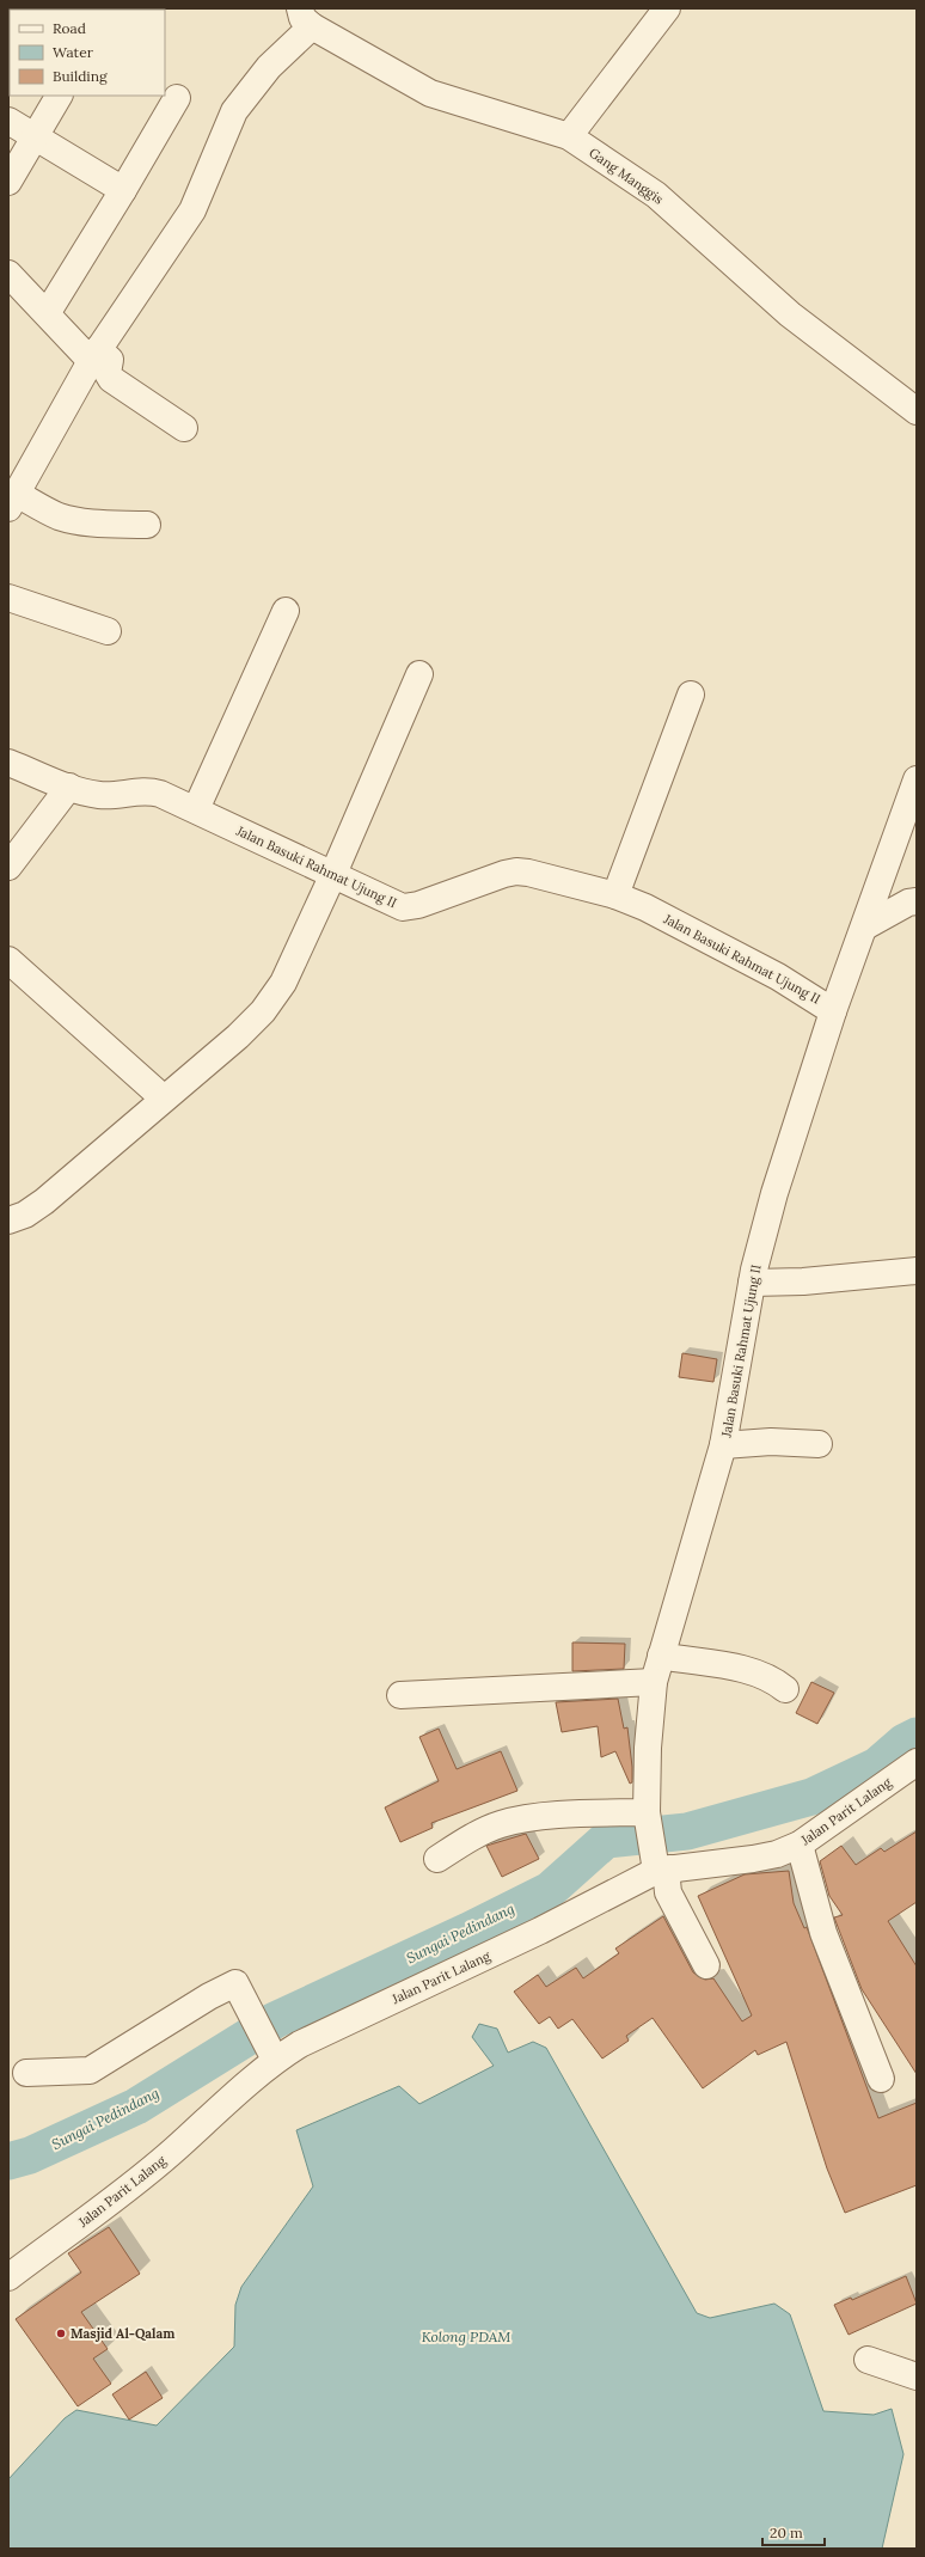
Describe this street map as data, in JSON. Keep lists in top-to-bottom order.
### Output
{
  "streets": {
    "street": ["Gang Manggis", "Jalan Basuki Rahmat Ujung II", "Jalan Parit Lalang"]
  },
  "crossings": [
    ["Jalan Basuki Rahmat Ujung II", "Jalan Parit Lalang"]
  ],
  "water": ["Sungai Pedindang", "Kolong PDAM"],
  "places": ["Masjid Al-Qalam"],
  "legend": ["Road", "Water", "Building"],
  "scale_bar": "20 m"
}
